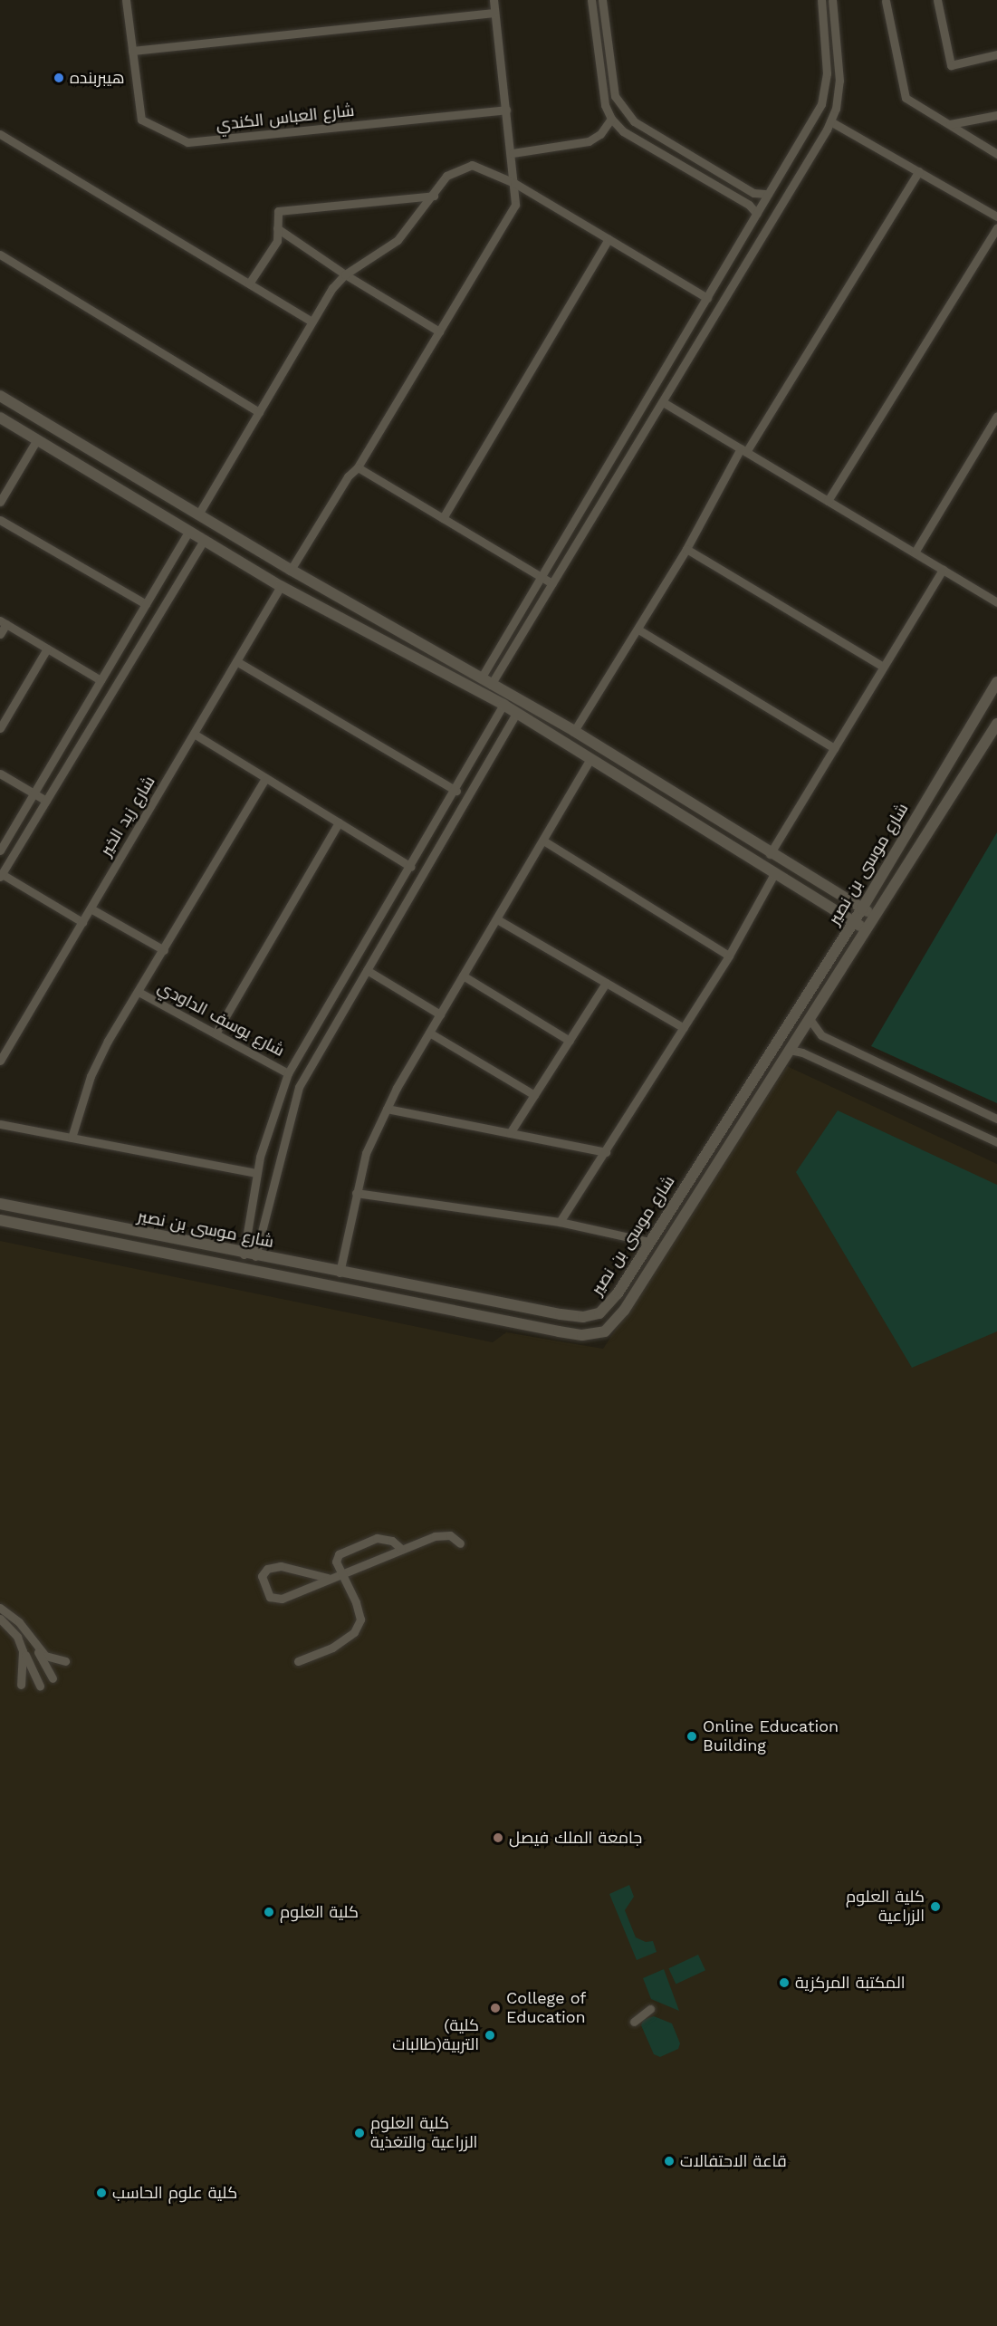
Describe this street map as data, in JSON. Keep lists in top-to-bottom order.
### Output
{
  "streets": {
    "street": [
      "شارع العباس الكندي",
      "شارع زيد الخير",
      "شارع موسى بن نصير",
      "شارع يوسف الداودي"
    ]
  },
  "places": [
    "هيبربنده",
    "Online Education Building",
    "جامعة الملك فيصل",
    "كلية العلوم الزراعية",
    "كلية العلوم",
    "المكتبة المركزية",
    "College of Education",
    "(كلية التربية(طالبات",
    "كلية العلوم الزراعية والتغذية",
    "قاعة الاحتفالات",
    "كلية علوم الحاسب"
  ]
}
